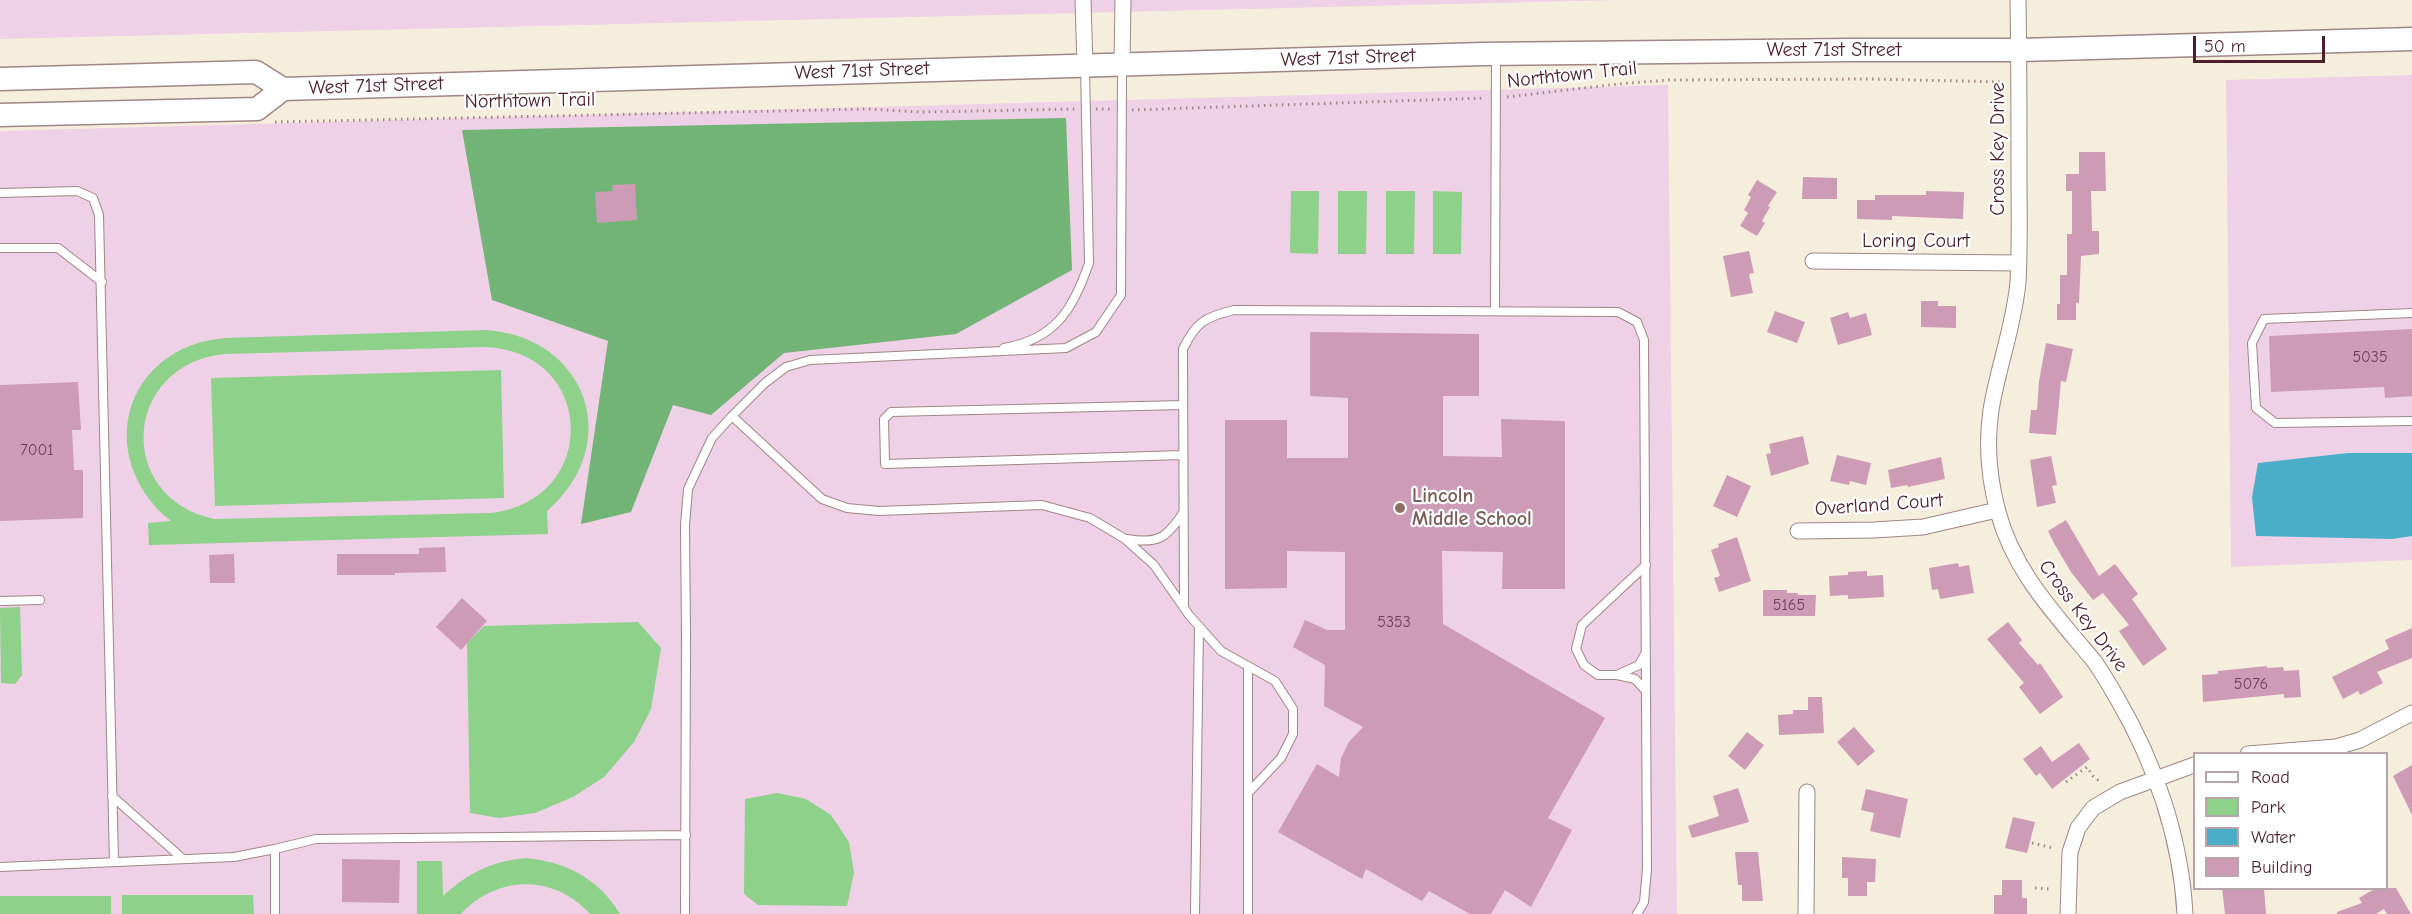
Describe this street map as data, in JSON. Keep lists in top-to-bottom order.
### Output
{
  "streets": {
    "main road": ["West 71st Street"],
    "street": ["Cross Key Drive", "Loring Court", "Overland Court"],
    "path": ["Northtown Trail"]
  },
  "crossings": [
    ["West 71st Street", "Cross Key Drive"],
    ["Cross Key Drive", "Loring Court"],
    ["Cross Key Drive", "Overland Court"]
  ],
  "places": ["Lincoln Middle School"],
  "house_numbers": [
    "5035",
    "7001",
    "5165",
    "5353",
    "5076"
  ],
  "legend": [
    "Road",
    "Park",
    "Water",
    "Building"
  ],
  "scale_bar": "50 m"
}
